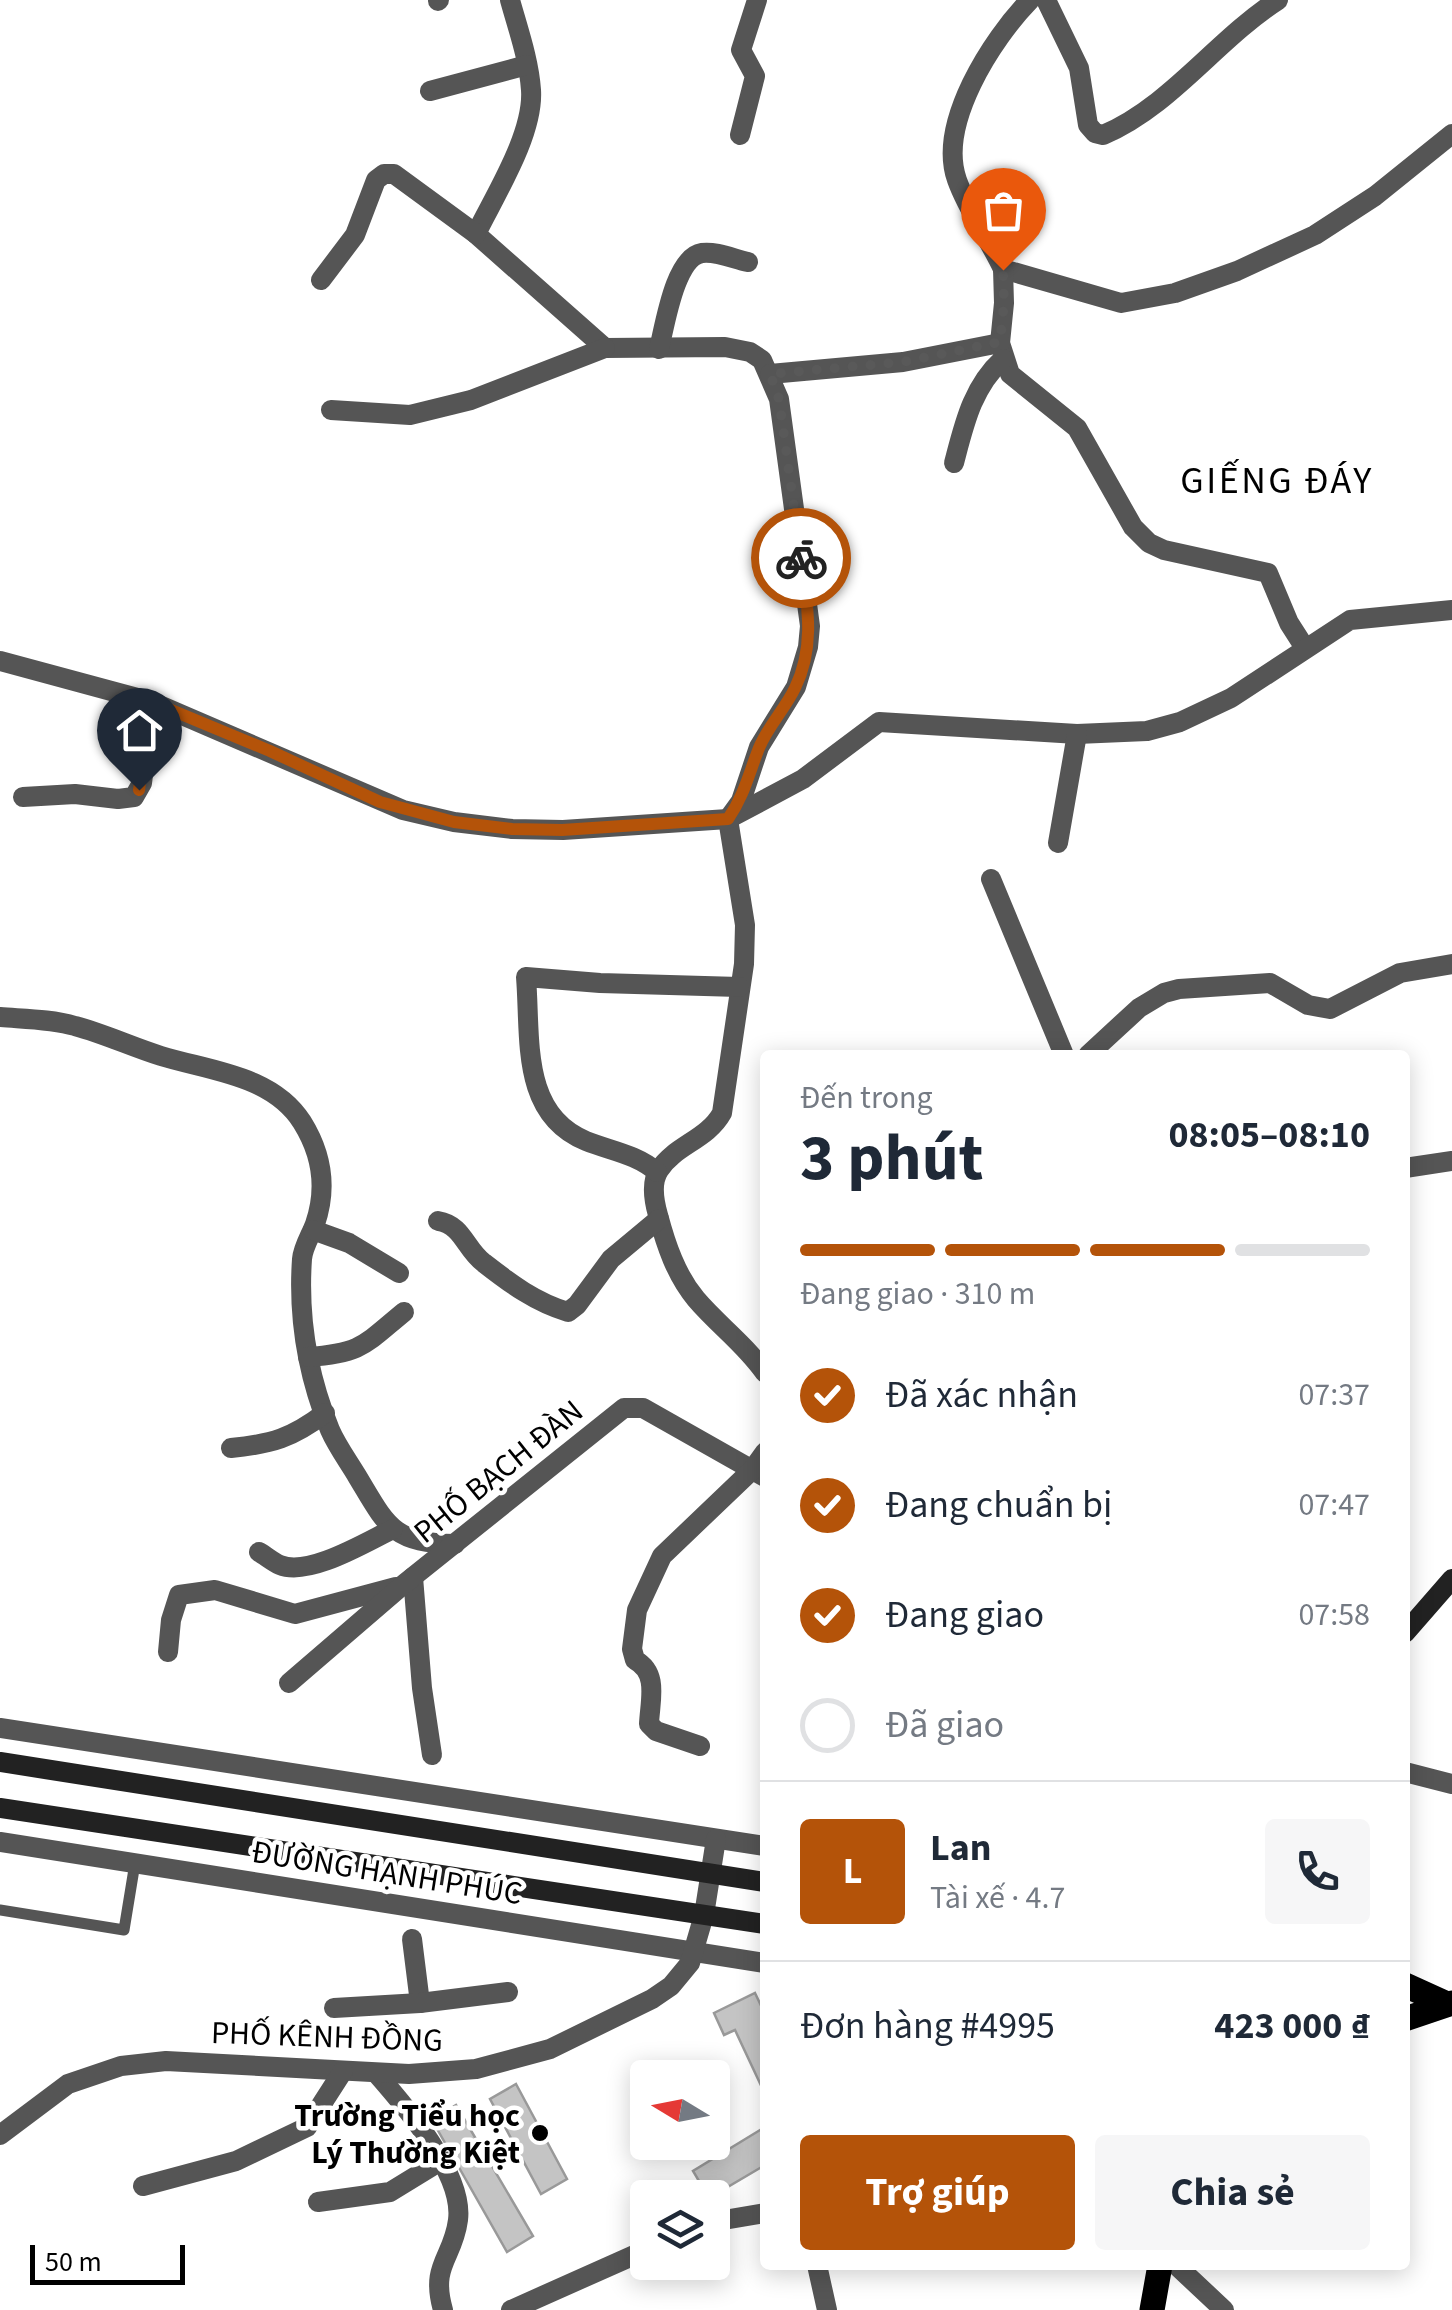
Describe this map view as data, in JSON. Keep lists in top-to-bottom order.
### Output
{
  "streets": {
    "main road": ["ĐƯỜNG HẠNH PHÚC"],
    "street": ["PHỐ BẠCH ĐÀN", "PHỐ KÊNH ĐỒNG"]
  },
  "crossings": [
    ["ĐƯỜNG HẠNH PHÚC", "PHỐ KÊNH ĐỒNG"]
  ],
  "districts": ["GIẾNG ĐÁY"],
  "places": ["Trường Tiểu học Lý Thường Kiệt"],
  "scale_bar": "50 m",
  "north": "left",
  "page": {
    "heading": ["3 phút", "Đến trong", "08:05–08:10"],
    "panel": [
      "Lan",
      "Tài xế · 4.7",
      "Đơn hàng #4995",
      "423 000 ₫"
    ],
    "bar": "Đang giao · 310 m",
    "list": [
      ["Đã xác nhận", "07:37"],
      ["Đang chuẩn bị", "07:47"],
      ["Đang giao", "07:58"],
      "Đã giao"
    ],
    "round": "L",
    "buttons": ["Trợ giúp", "Chia sẻ"],
    "scale": "50 m"
  }
}
